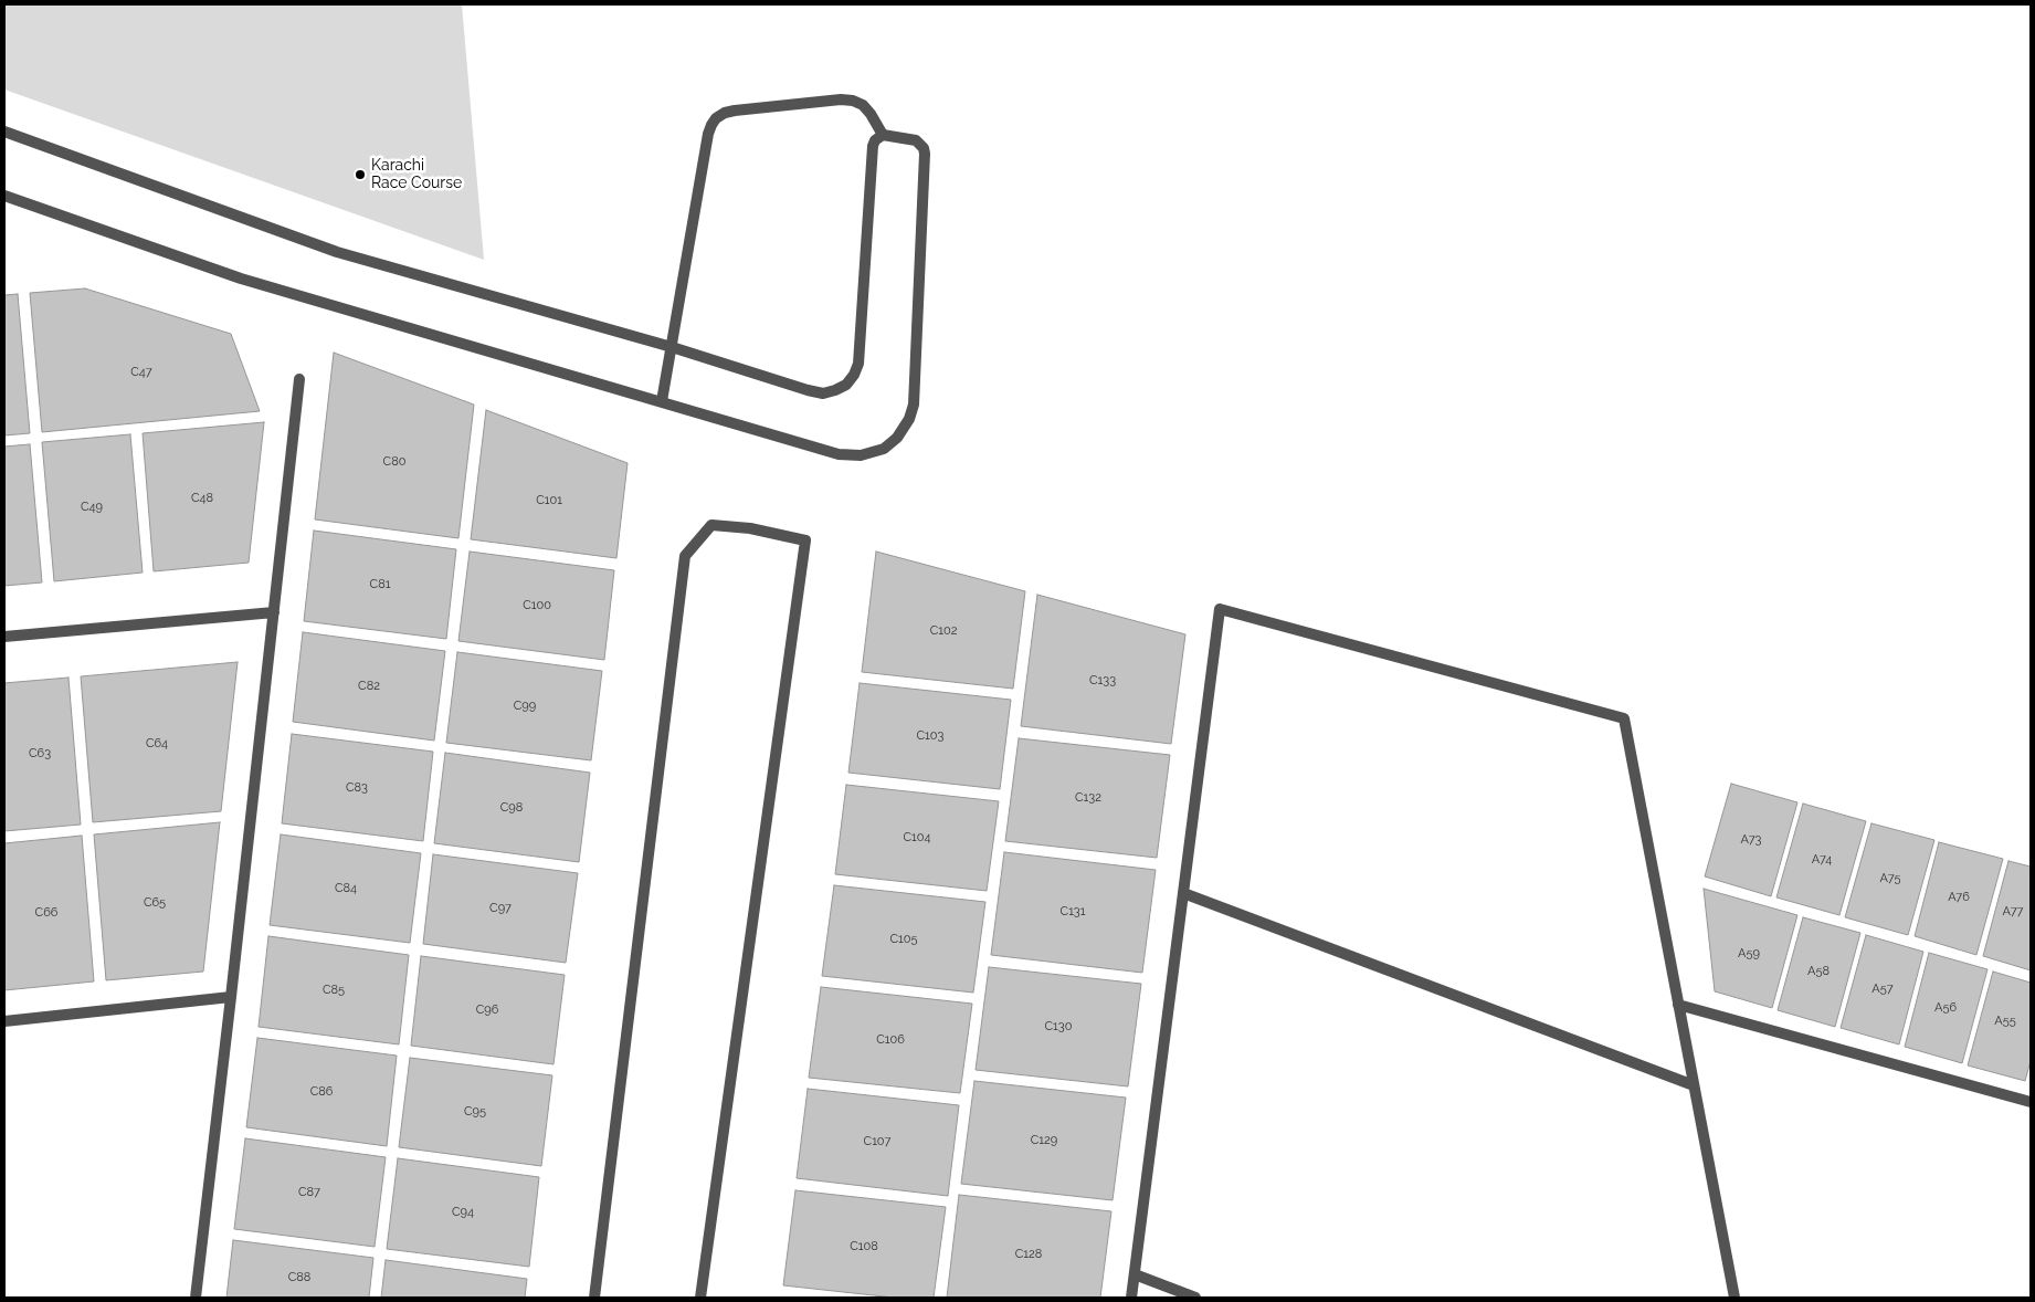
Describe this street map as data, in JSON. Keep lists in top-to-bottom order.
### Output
{
  "places": ["Karachi Race Course"],
  "house_numbers": [
    "C47",
    "C80",
    "C48",
    "C101",
    "C49",
    "C81",
    "C100",
    "C102",
    "C133",
    "C82",
    "C99",
    "C103",
    "C64",
    "C63",
    "C83",
    "C132",
    "C98",
    "C104",
    "A73",
    "A74",
    "A75",
    "C84",
    "A76",
    "C65",
    "C97",
    "C131",
    "A77",
    "C66",
    "C105",
    "A59",
    "A58",
    "A57",
    "C85",
    "A56",
    "C96",
    "A55",
    "C130",
    "C106",
    "C86",
    "C95",
    "C129",
    "C107",
    "C87",
    "C94",
    "C108",
    "C128",
    "C88"
  ]
}
